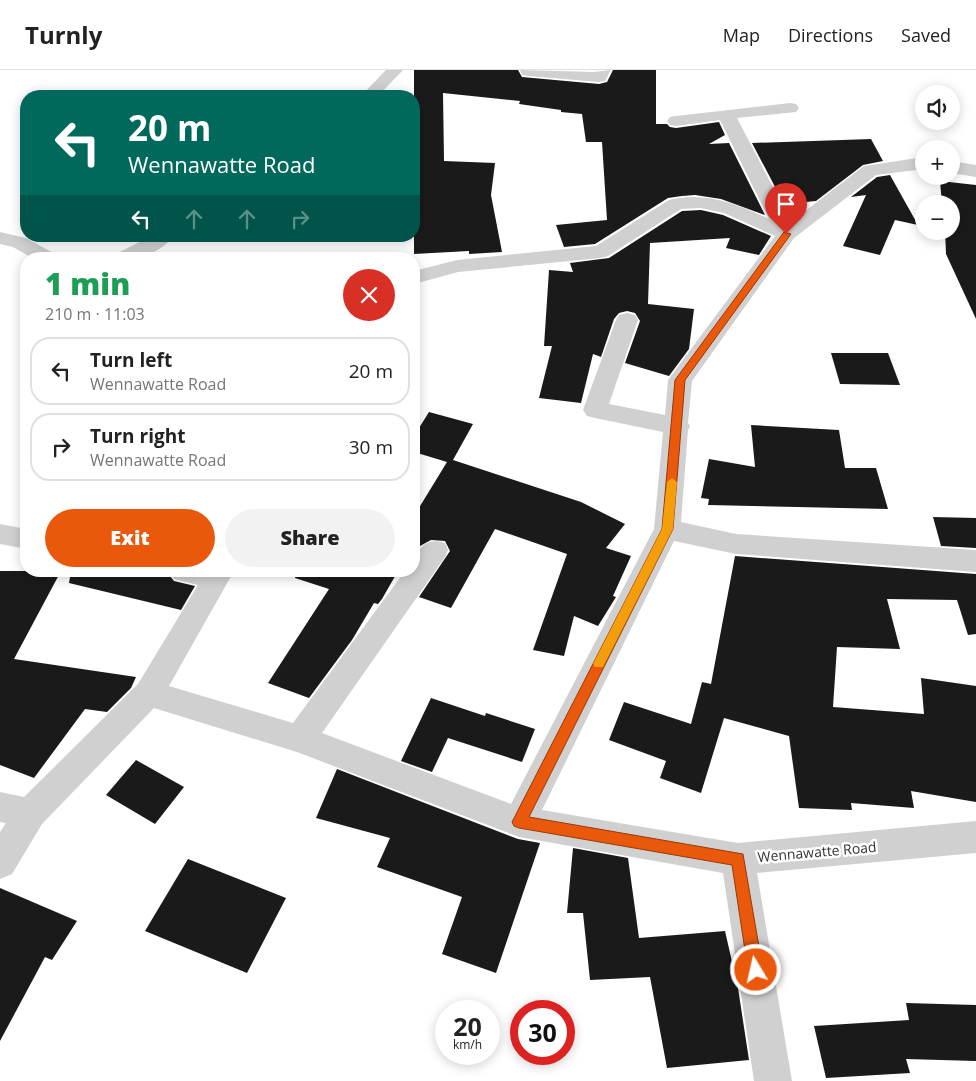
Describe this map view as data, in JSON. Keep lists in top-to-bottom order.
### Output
{
  "streets": {
    "street": ["Wennawatte Road"]
  },
  "page": {
    "header": "Turnly",
    "nav": ["Map", "Directions", "Saved"],
    "map_buttons": ["+", "−"],
    "turn": ["20 m", "Wennawatte Road"],
    "heading": ["1 min", "210 m · 11:03"],
    "list": [
      {
        "name": "Turn left",
        "note": "Wennawatte Road",
        "value": "20 m"
      },
      {
        "name": "Turn right",
        "note": "Wennawatte Road",
        "value": "30 m"
      }
    ],
    "buttons": ["Exit", "Share"],
    "speed": "20 km/h",
    "limit": "30"
  }
}
